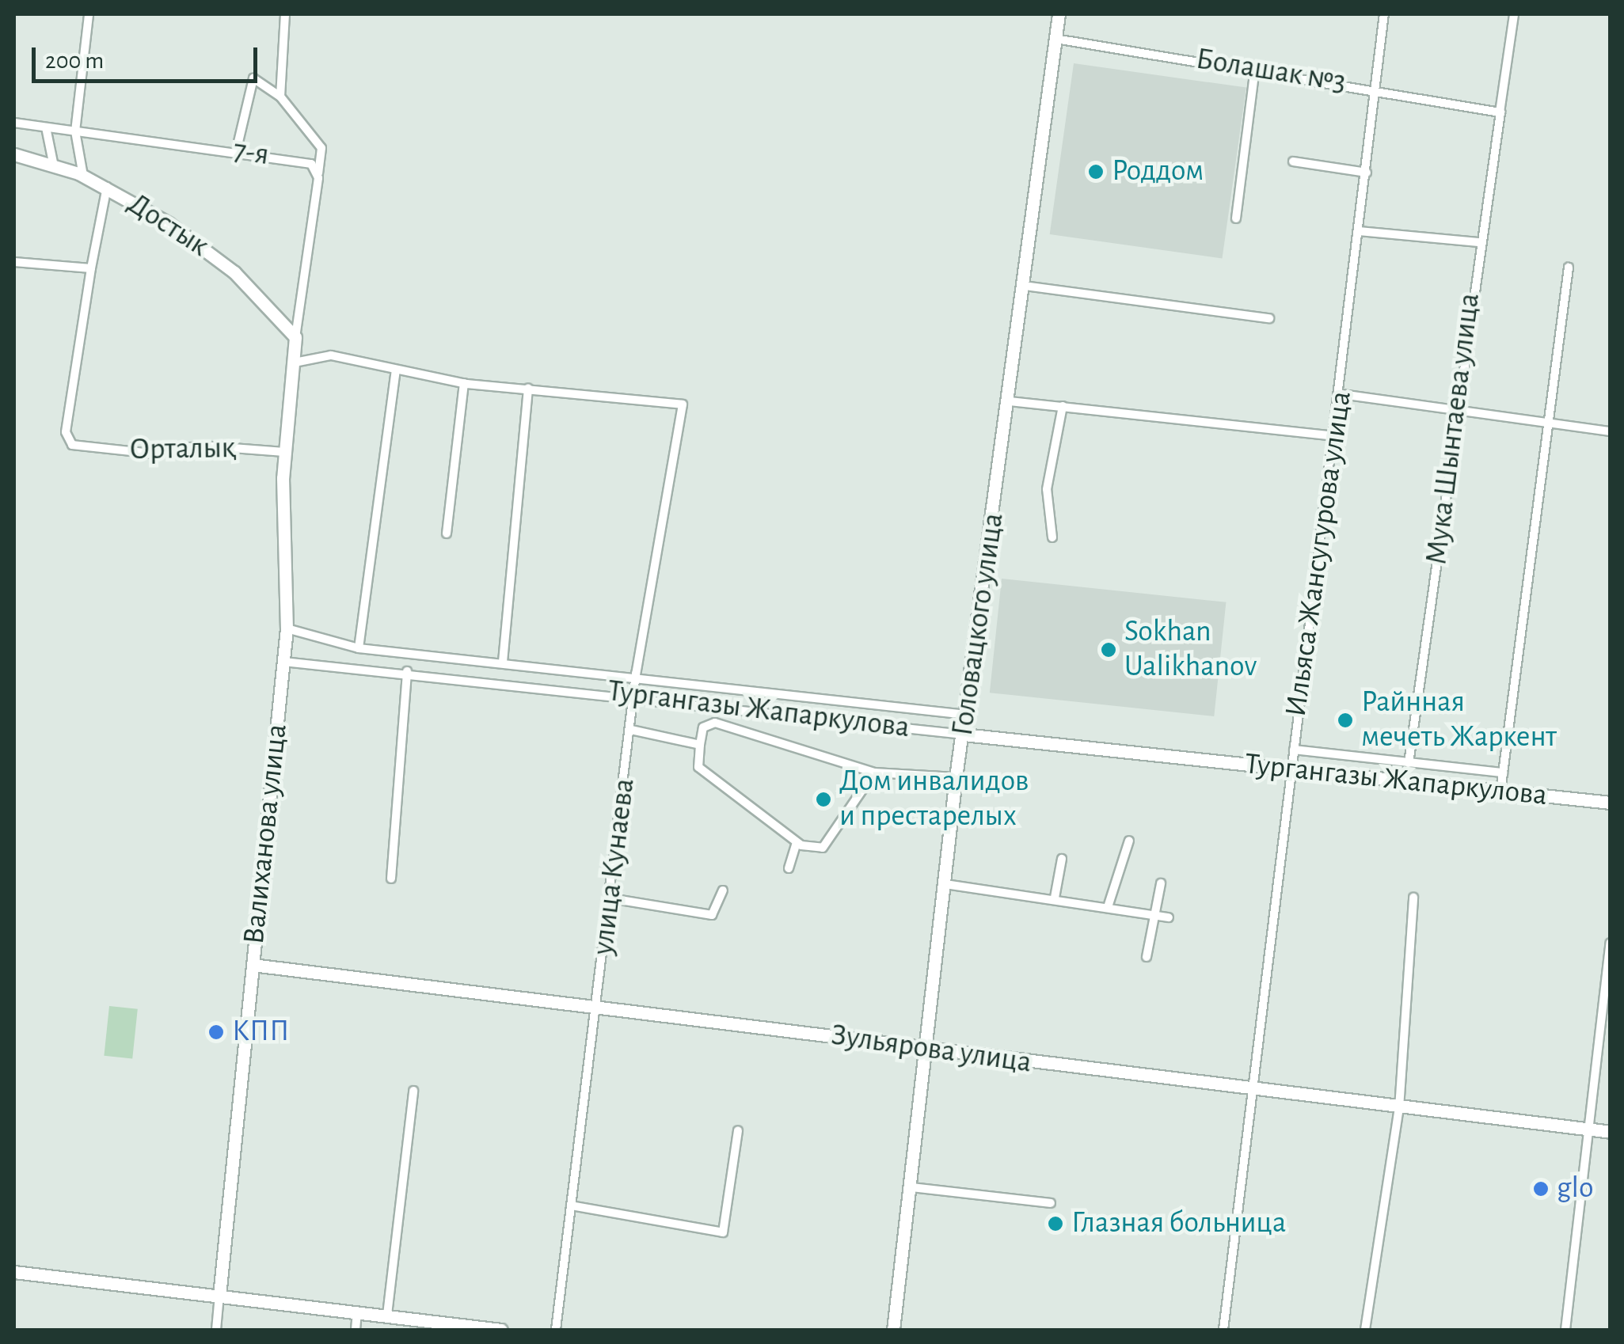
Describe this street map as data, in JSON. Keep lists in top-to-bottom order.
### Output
{
  "streets": {
    "street": [
      "Болашак №3",
      "7-я",
      "Достык",
      "Мука Шынтаева улица",
      "Орталық",
      "Ильяса Жансугурова улица",
      "Головацкого улица",
      "Тургангазы Жапаркулова",
      "Валиханова улица",
      "улица Кунаева",
      "Зульярова улица"
    ]
  },
  "crossings": [
    ["Болашак №3", "Мука Шынтаева улица"],
    ["Болашак №3", "Ильяса Жансугурова улица"],
    ["Болашак №3", "Головацкого улица"],
    ["Достык", "Валиханова улица"],
    ["Орталық", "Валиханова улица"],
    ["Ильяса Жансугурова улица", "Тургангазы Жапаркулова"],
    ["Ильяса Жансугурова улица", "Зульярова улица"],
    ["Головацкого улица", "Тургангазы Жапаркулова"],
    ["Головацкого улица", "Зульярова улица"],
    ["Тургангазы Жапаркулова", "Валиханова улица"],
    ["Тургангазы Жапаркулова", "улица Кунаева"],
    ["Валиханова улица", "Зульярова улица"],
    ["улица Кунаева", "Зульярова улица"]
  ],
  "places": [
    "Роддом",
    "Sokhan Ualikhanov",
    "Райнная мечеть Жаркент",
    "Дом инвалидов и престарелых",
    "КПП",
    "glo",
    "Глазная больница"
  ],
  "scale_bar": "200 m"
}
